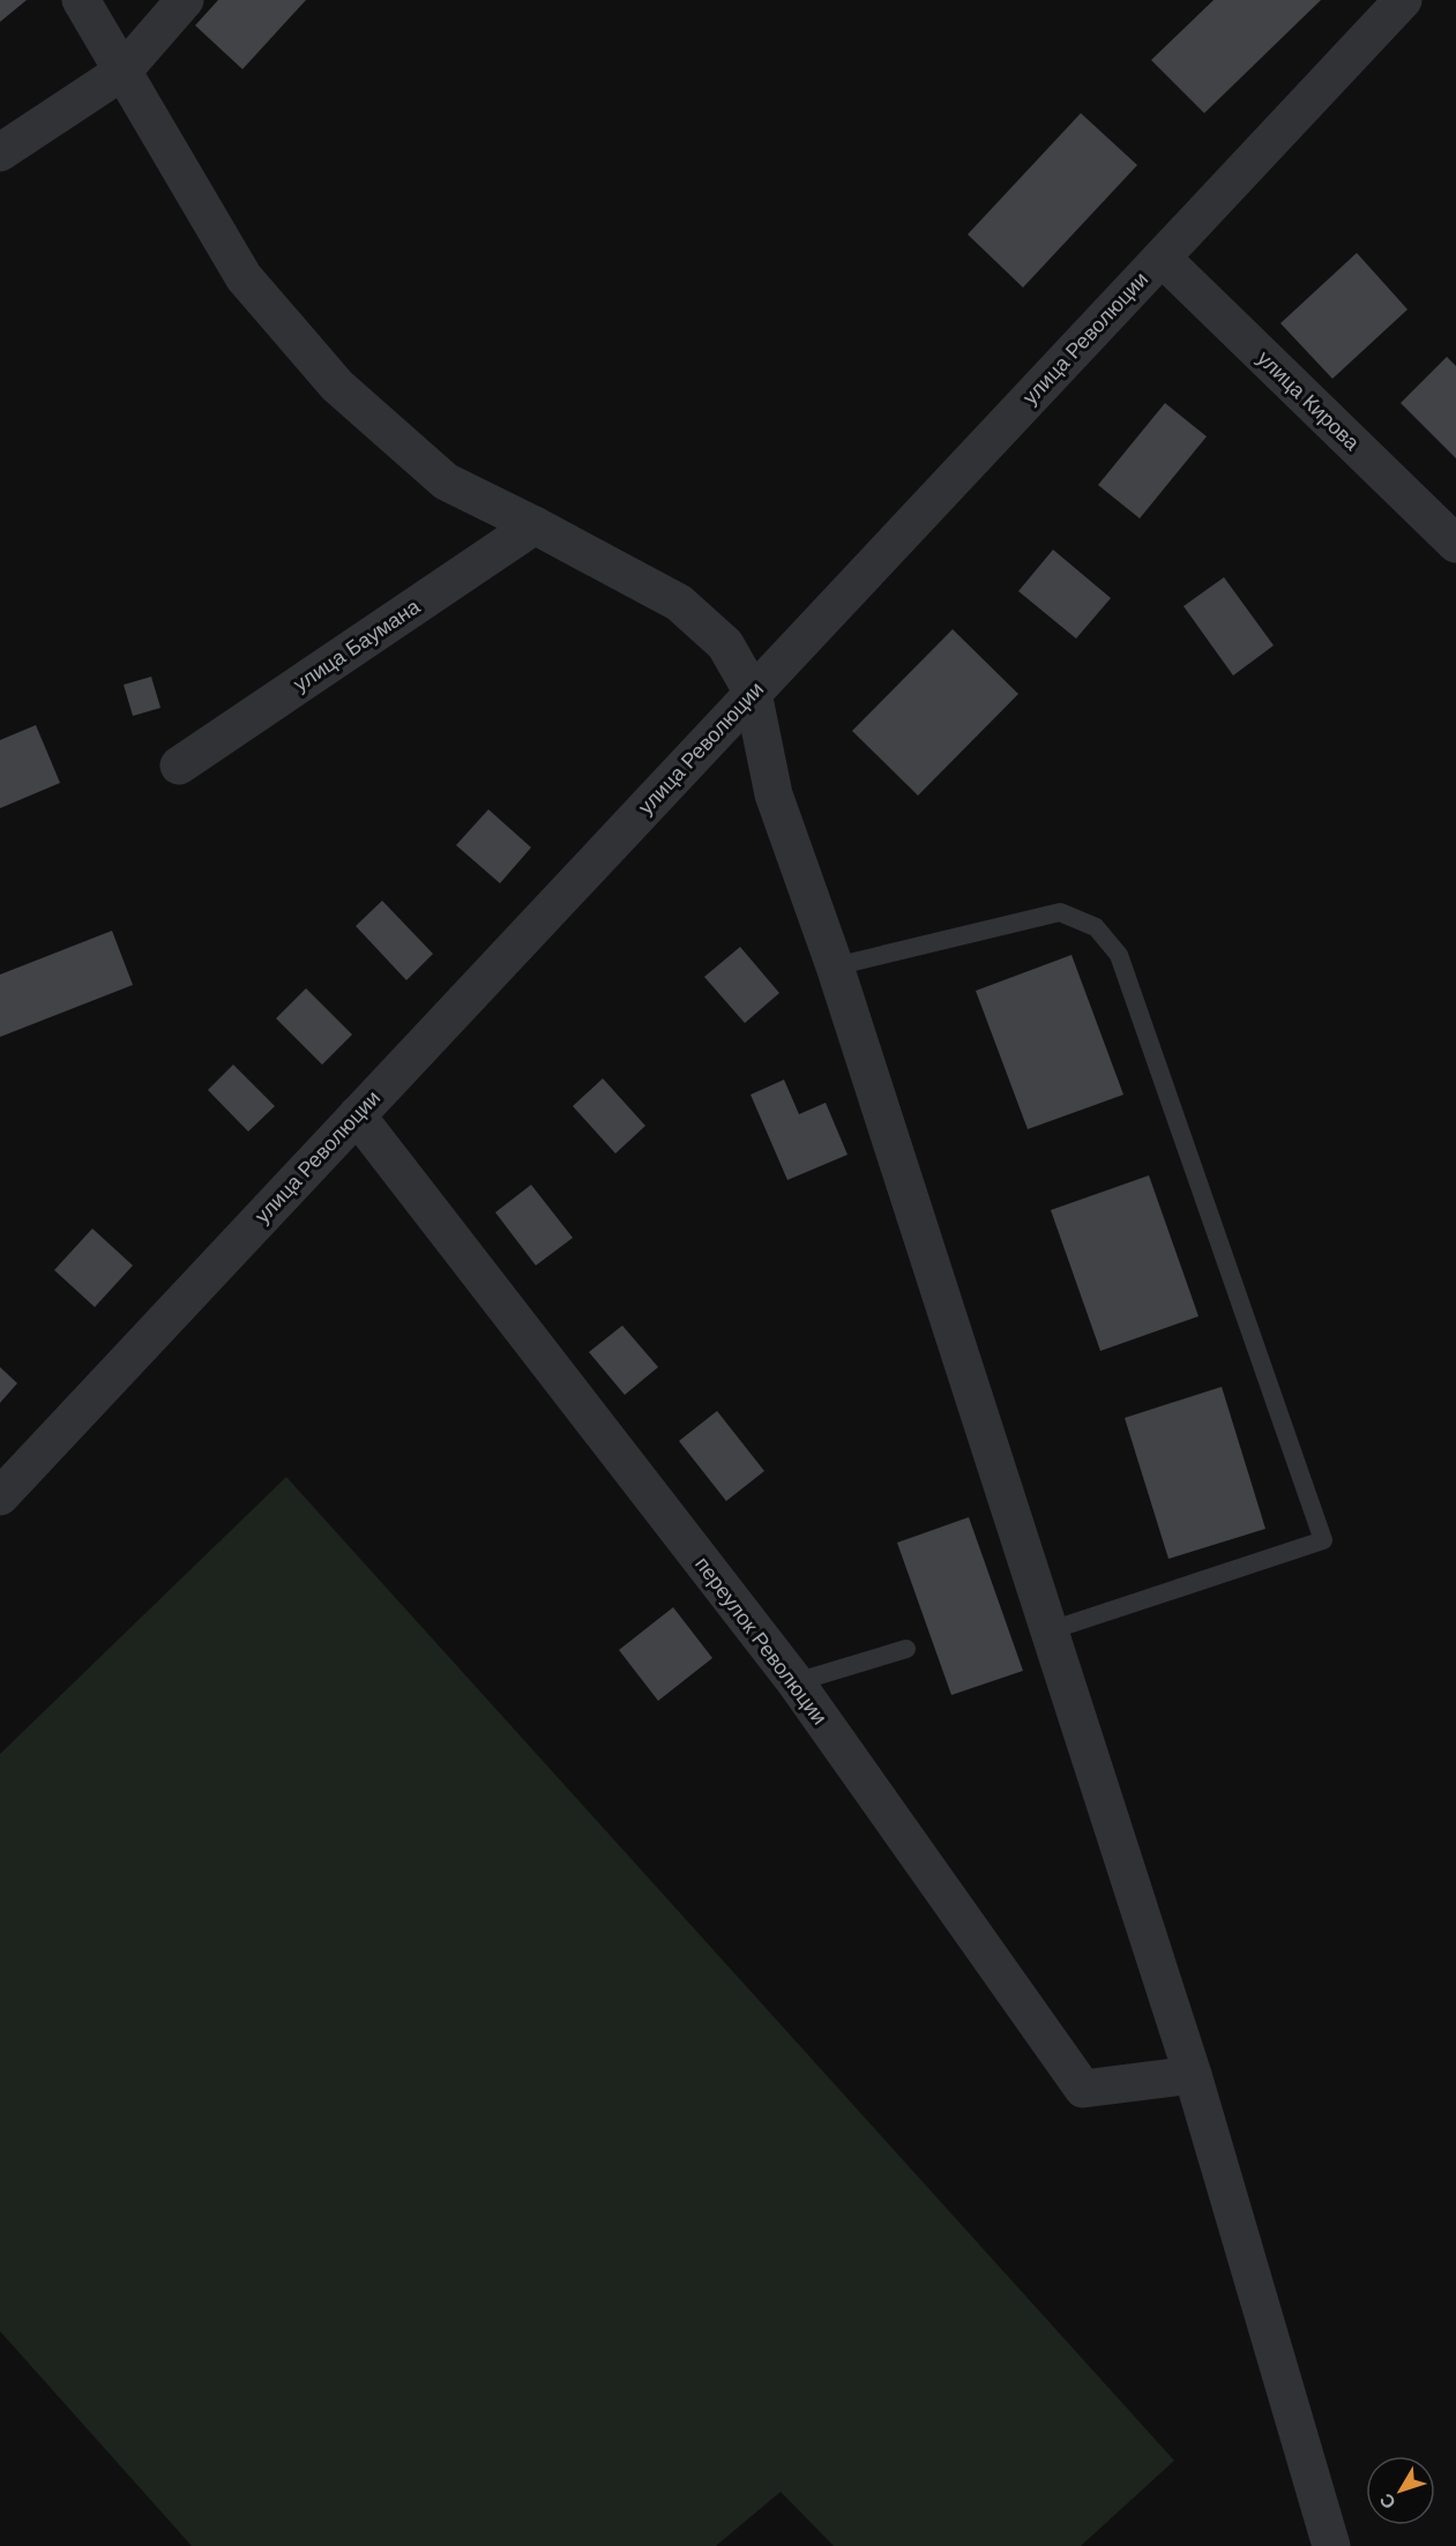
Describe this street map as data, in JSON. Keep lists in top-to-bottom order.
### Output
{
  "streets": {
    "street": [
      "улица Революции",
      "улица Кирова",
      "улица Баумана",
      "переулок Революции"
    ]
  },
  "crossings": [
    ["улица Революции", "улица Кирова"],
    ["улица Революции", "переулок Революции"]
  ],
  "north": "bottom left"
}
